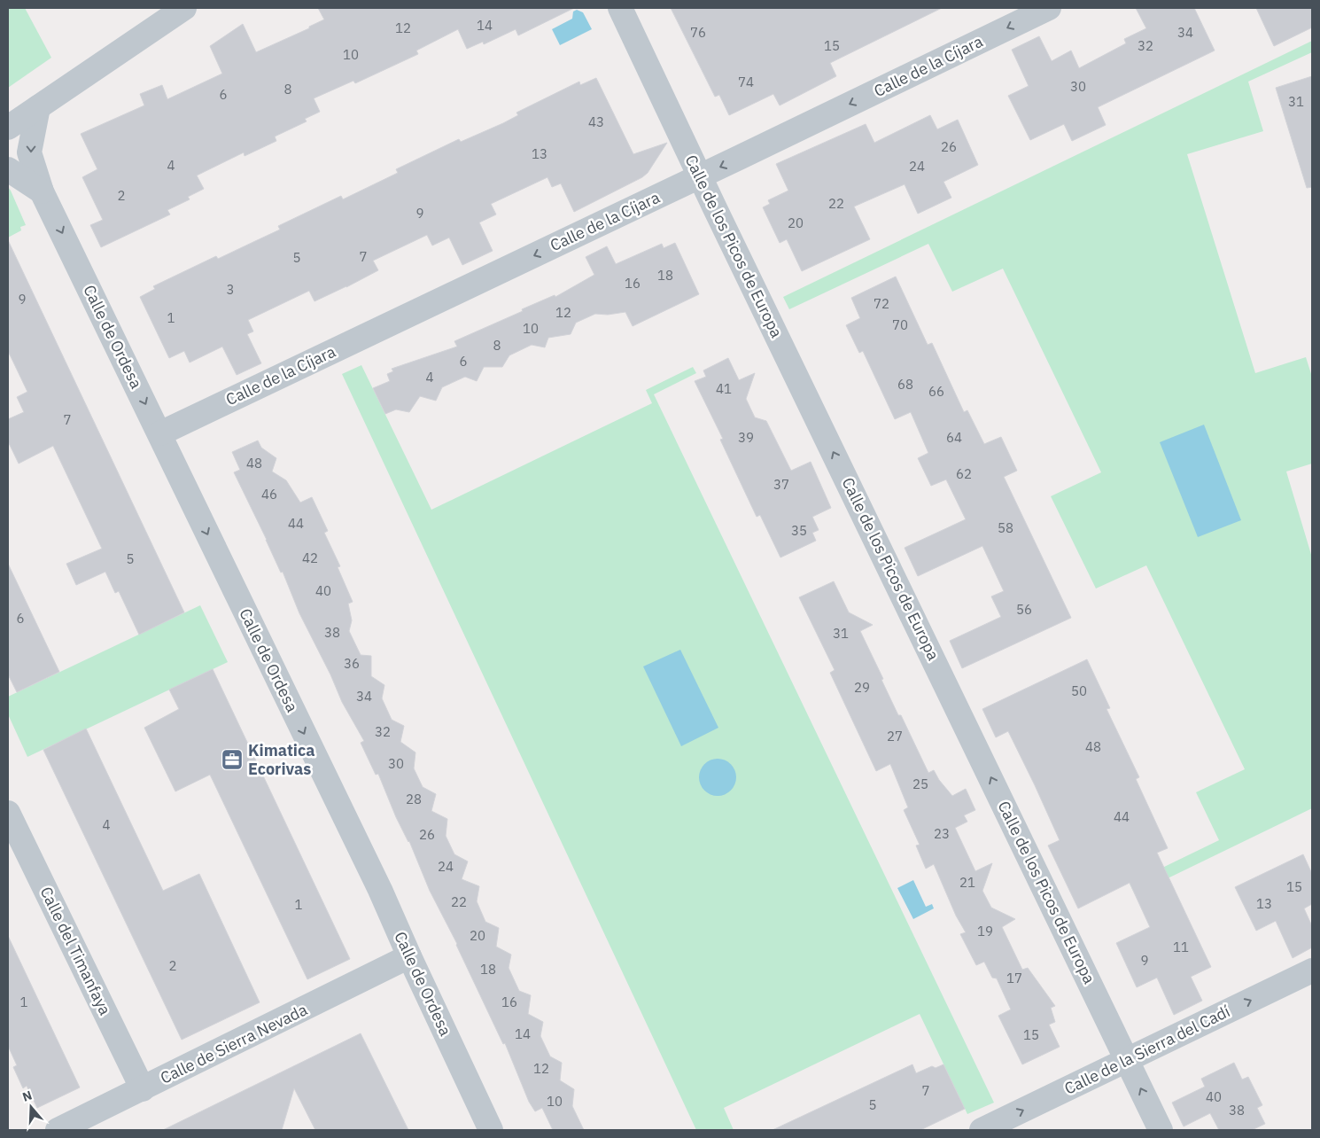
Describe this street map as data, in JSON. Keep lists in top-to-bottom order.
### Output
{
  "streets": {
    "street": [
      "Calle de la Cíjara",
      "Calle de los Picos de Europa",
      "Calle de Ordesa",
      "Calle del Timanfaya",
      "Calle de Sierra Nevada",
      "Calle de la Sierra del Cadí"
    ]
  },
  "crossings": [
    ["Calle de la Cíjara", "Calle de los Picos de Europa"],
    ["Calle de la Cíjara", "Calle de Ordesa"],
    ["Calle de los Picos de Europa", "Calle de la Sierra del Cadí"],
    ["Calle de Ordesa", "Calle de Sierra Nevada"],
    ["Calle del Timanfaya", "Calle de Sierra Nevada"]
  ],
  "one_way": [
    "Calle de la Cíjara",
    "Calle de los Picos de Europa",
    "Calle de Ordesa",
    "Calle de la Sierra del Cadí"
  ],
  "places": {
    "office": ["Kimatica Ecorivas"]
  },
  "house_numbers": [
    "14",
    "12",
    "76",
    "34",
    "15",
    "32",
    "10",
    "74",
    "30",
    "8",
    "6",
    "31",
    "43",
    "26",
    "13",
    "4",
    "24",
    "2",
    "22",
    "9",
    "20",
    "7",
    "5",
    "18",
    "16",
    "3",
    "9",
    "72",
    "12",
    "1",
    "70",
    "10",
    "8",
    "6",
    "4",
    "68",
    "41",
    "66",
    "7",
    "39",
    "64",
    "48",
    "62",
    "37",
    "46",
    "44",
    "58",
    "35",
    "42",
    "5",
    "40",
    "56",
    "6",
    "38",
    "31",
    "36",
    "29",
    "50",
    "34",
    "32",
    "27",
    "48",
    "30",
    "25",
    "28",
    "44",
    "4",
    "23",
    "26",
    "24",
    "21",
    "15",
    "22",
    "13",
    "1",
    "19",
    "20",
    "11",
    "9",
    "2",
    "18",
    "17",
    "1",
    "16",
    "14",
    "15",
    "12",
    "7",
    "40",
    "10",
    "5",
    "38"
  ],
  "north": "top"
}
